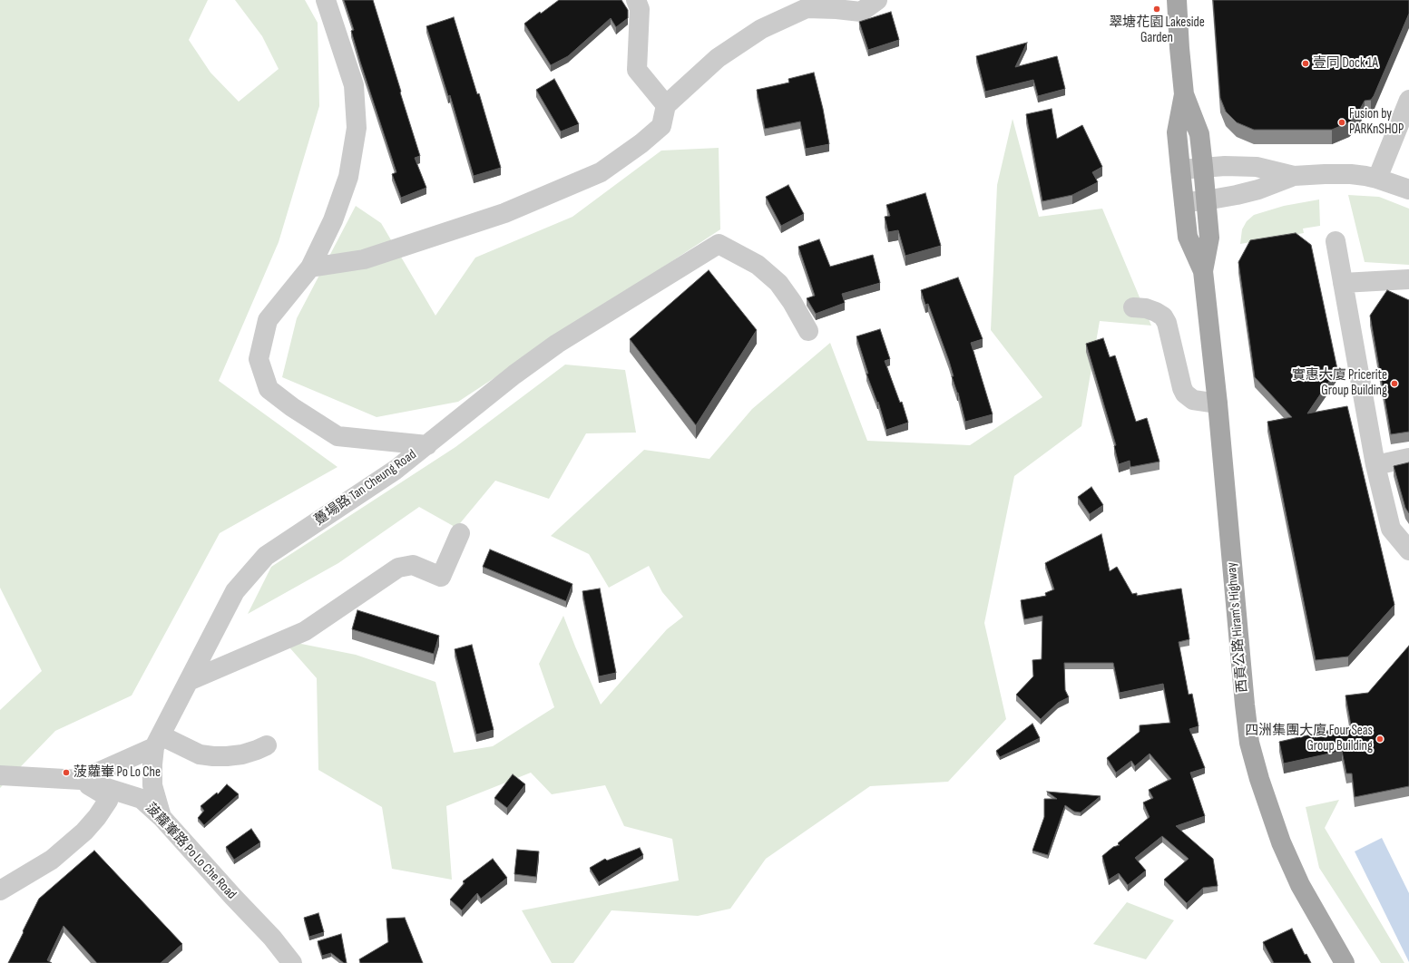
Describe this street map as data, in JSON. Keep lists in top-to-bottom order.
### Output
{
  "streets": {
    "main road": ["西貢公路 Hiram's Highway"],
    "street": ["躉場路 Tan Cheung Road", "菠蘿輋路 Po Lo Che Road"]
  },
  "crossings": [
    ["躉場路 Tan Cheung Road", "菠蘿輋路 Po Lo Che Road"]
  ],
  "places": [
    "翠塘花園 Lakeside Garden",
    "壹同 Dock 1A",
    "Fusion by PARKnSHOP",
    "實惠大廈 Pricerite Group Building",
    "四洲集團大廈 Four Seas Group Building",
    "菠蘿輋 Po Lo Che"
  ]
}
